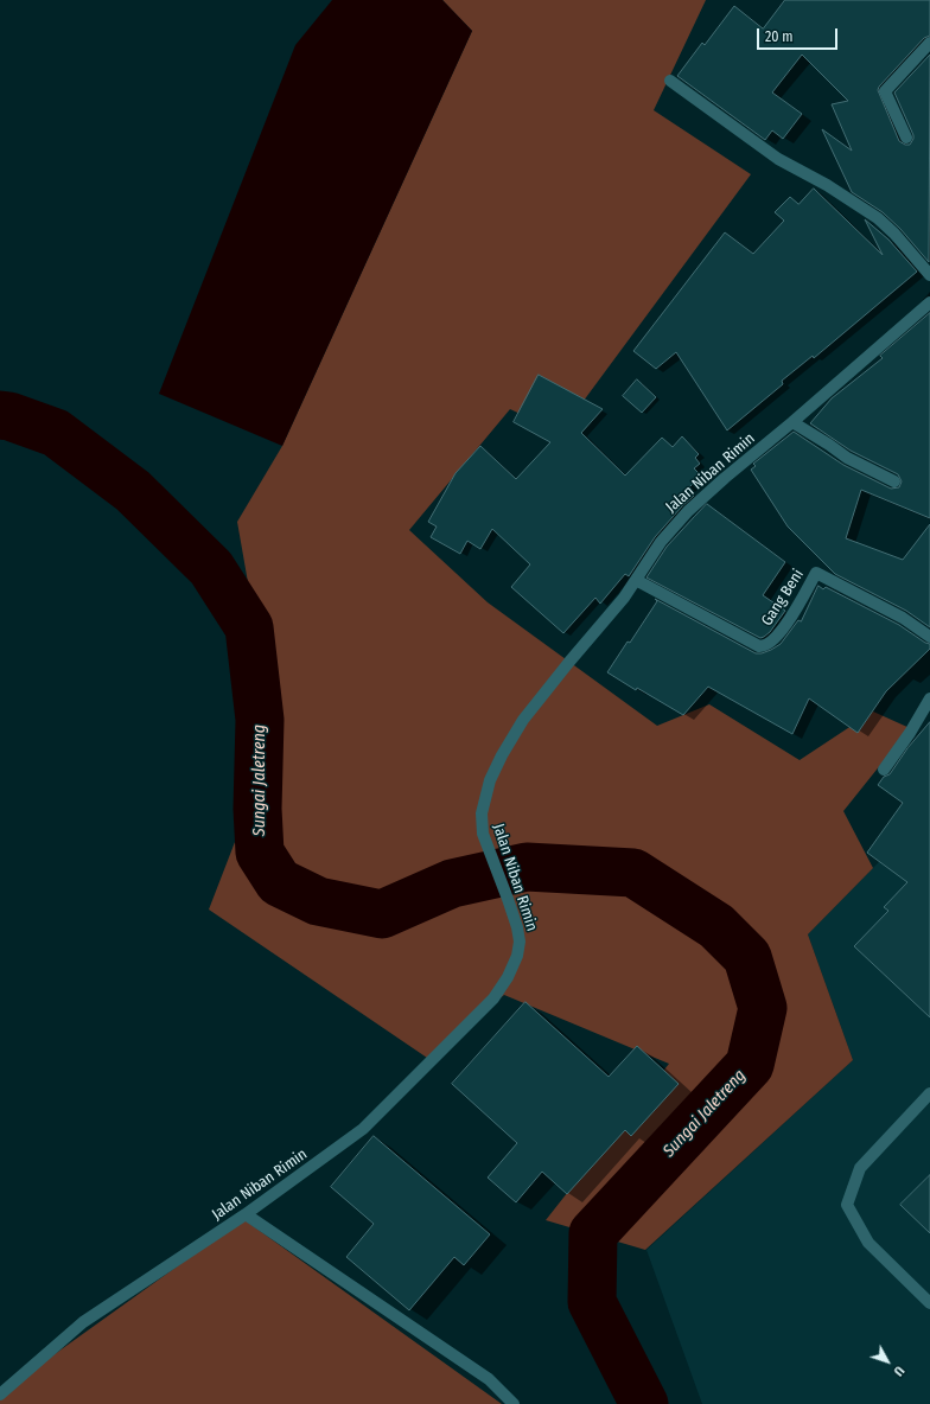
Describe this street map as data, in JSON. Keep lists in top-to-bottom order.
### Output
{
  "streets": {
    "street": ["Jalan Niban Rimin", "Gang Beni"]
  },
  "crossings": [
    ["Jalan Niban Rimin", "Gang Beni"]
  ],
  "water": ["Sungai Jaletreng"],
  "scale_bar": "20 m",
  "north": "bottom right"
}
